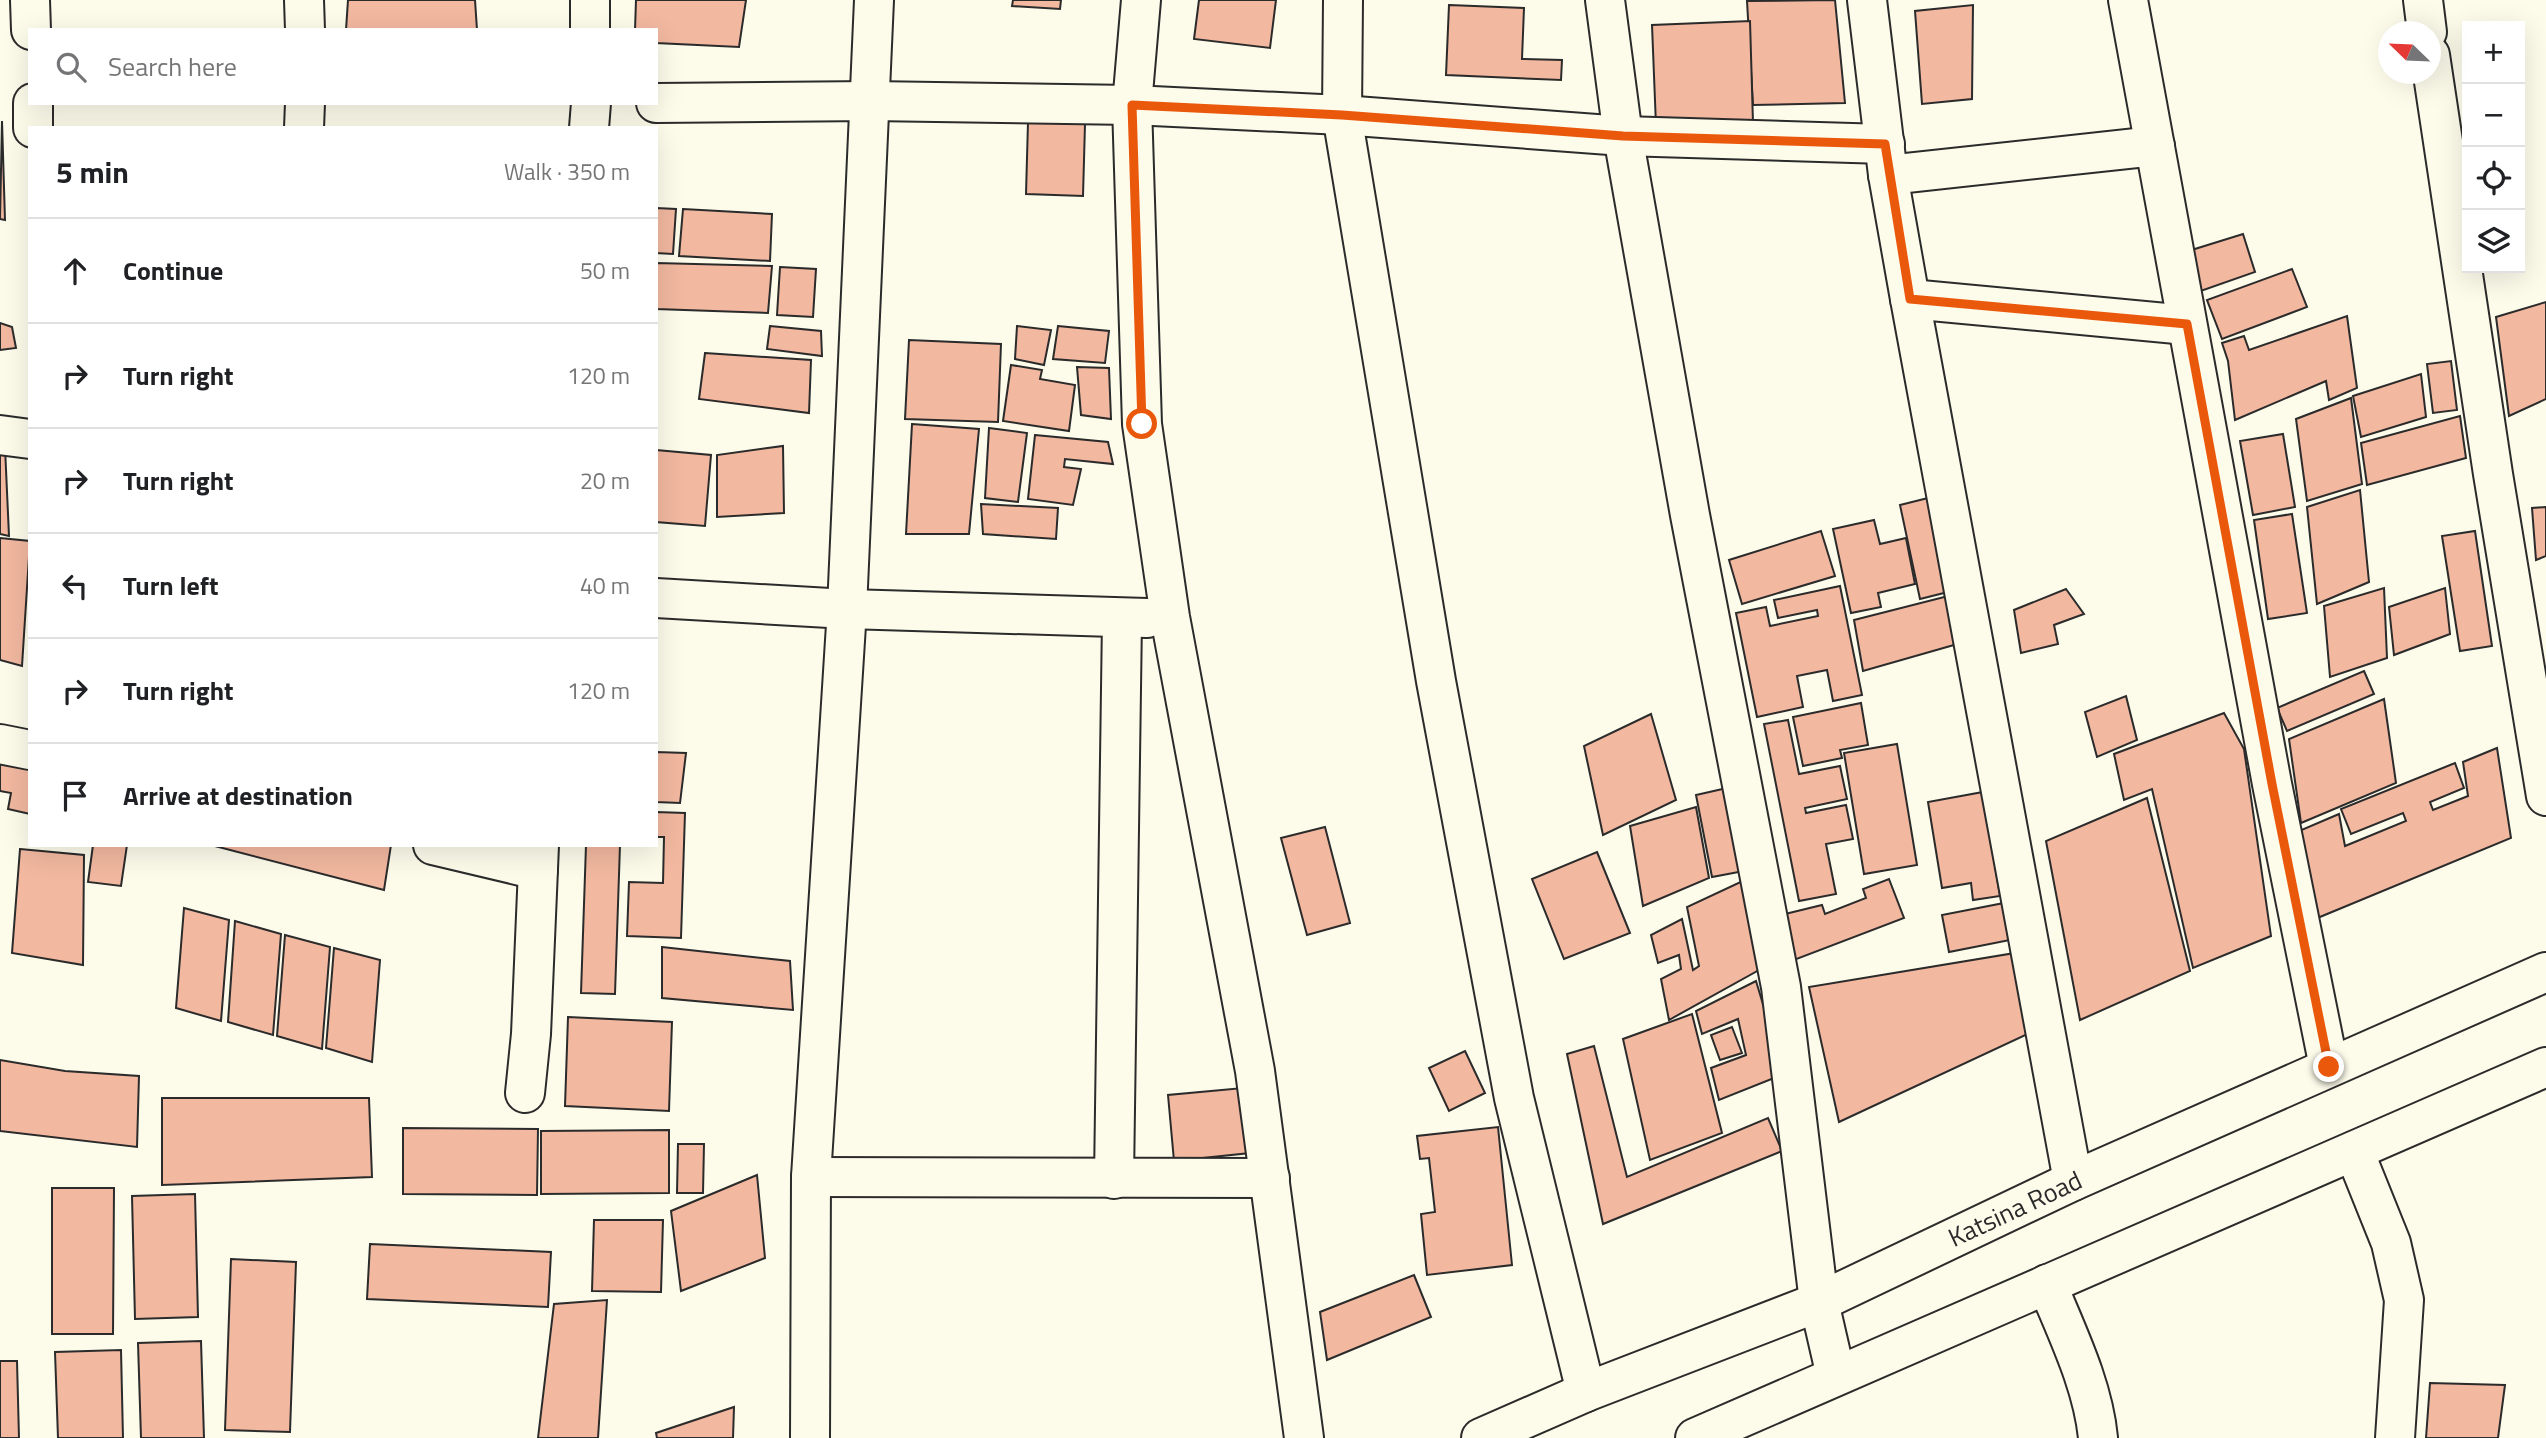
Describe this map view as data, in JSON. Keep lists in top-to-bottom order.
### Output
{
  "streets": {
    "main road": ["Katsina Road"]
  },
  "north": "top left",
  "page": {
    "map_buttons": ["+", "−"],
    "search": "Search here",
    "heading": ["5 min", "Walk · 350 m"],
    "list": [
      ["Continue", "50 m"],
      ["Turn right", "120 m"],
      ["Turn right", "20 m"],
      ["Turn left", "40 m"],
      ["Turn right", "120 m"],
      "Arrive at destination"
    ]
  }
}
